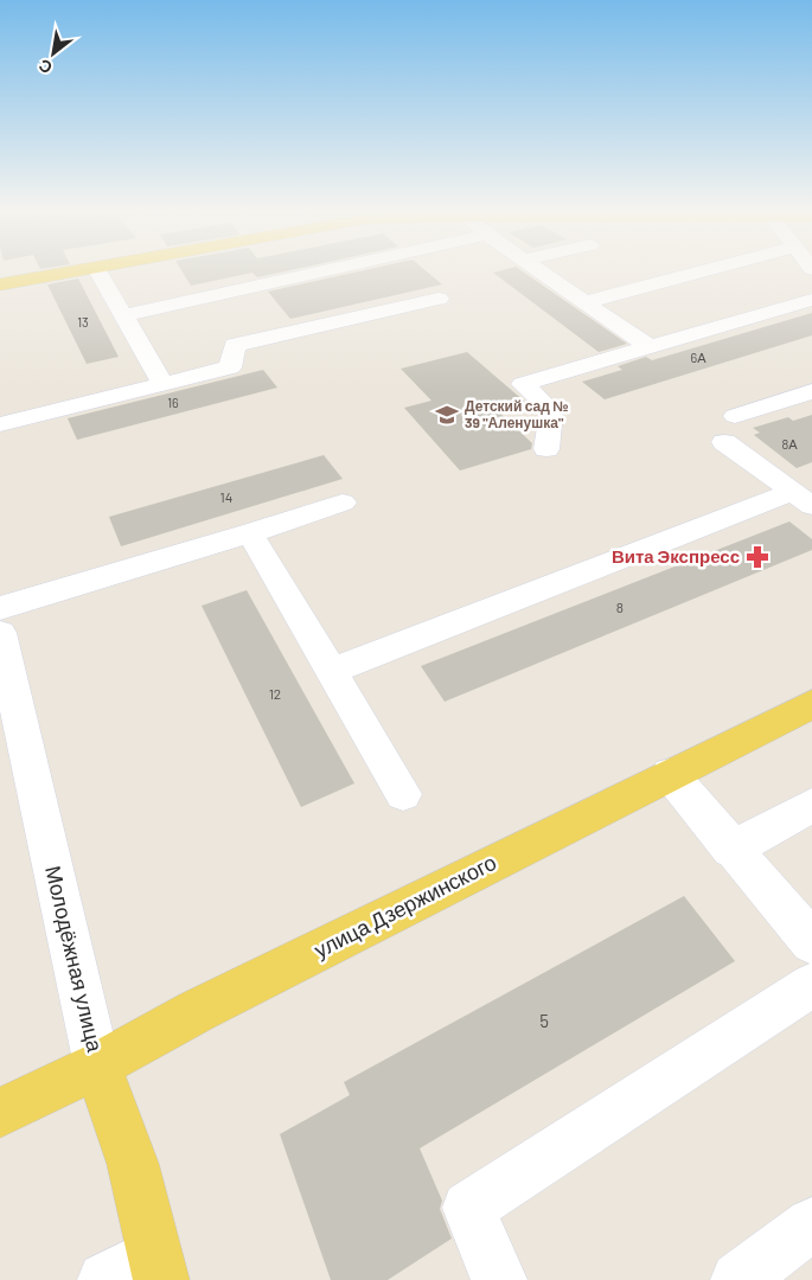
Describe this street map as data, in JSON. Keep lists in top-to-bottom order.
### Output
{
  "streets": {
    "main road": ["улица Дзержинского", "Молодёжная улица"]
  },
  "crossings": [
    ["улица Дзержинского", "Молодёжная улица"]
  ],
  "places": {
    "school or university": ["Детский сад № 39 \"Аленушка\""],
    "pharmacy": ["Вита Экспресс"]
  },
  "house_numbers": [
    "13",
    "6А",
    "16",
    "8А",
    "14",
    "8",
    "12",
    "5"
  ],
  "north": "bottom left"
}
